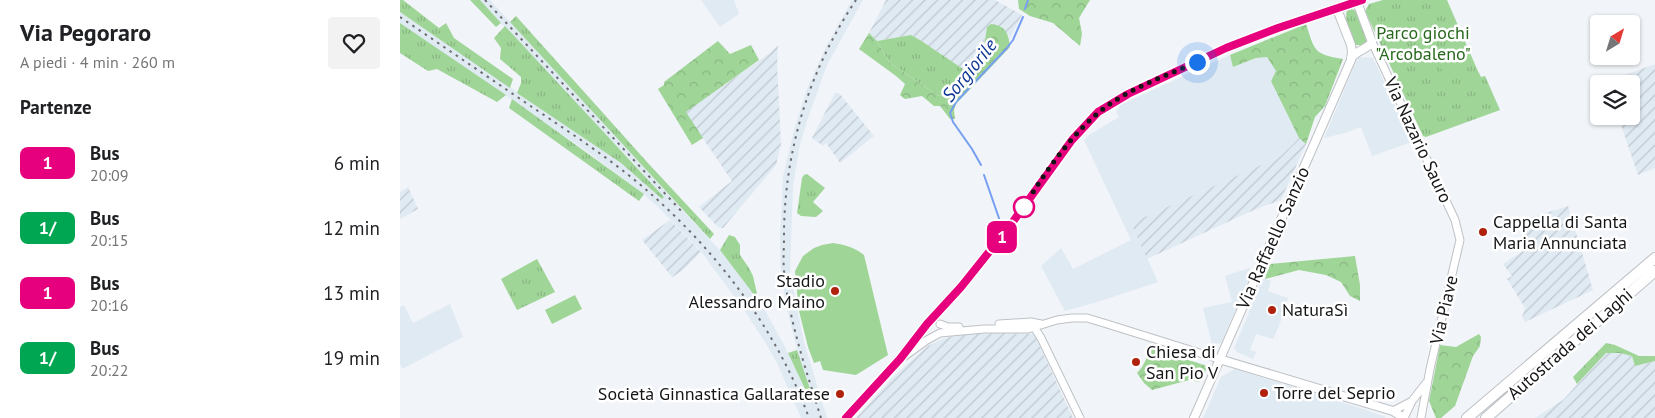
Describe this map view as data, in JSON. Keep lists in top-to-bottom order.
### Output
{
  "streets": {
    "highway": ["Autostrada dei Laghi"],
    "main road": ["Via Raffaello Sanzio"],
    "street": ["Via Nazario Sauro", "Via Piave"]
  },
  "crossings": [
    ["Via Nazario Sauro", "Via Piave"]
  ],
  "water": ["Sorgiorile"],
  "parks": ["Parco giochi \"Arcobaleno\""],
  "places": [
    "Cappella di Santa Maria Annunciata",
    "Stadio Alessandro Maino",
    "NaturaSì",
    "Chiesa di San Pio V",
    "Torre del Seprio",
    "Società Ginnastica Gallaratese"
  ],
  "lines": ["bus line 1"],
  "north": "top right",
  "page": {
    "heading": [
      ["Via Pegoraro", "A piedi · 4 min · 260 m"],
      "Partenze"
    ],
    "on_map": "1",
    "list": [
      {
        "mark": "1",
        "name": "Bus",
        "note": "20:09",
        "value": "6 min"
      },
      {
        "mark": "1/",
        "name": "Bus",
        "note": "20:15",
        "value": "12 min"
      },
      {
        "mark": "1",
        "name": "Bus",
        "note": "20:16",
        "value": "13 min"
      },
      {
        "mark": "1/",
        "name": "Bus",
        "note": "20:22",
        "value": "19 min"
      }
    ]
  }
}
